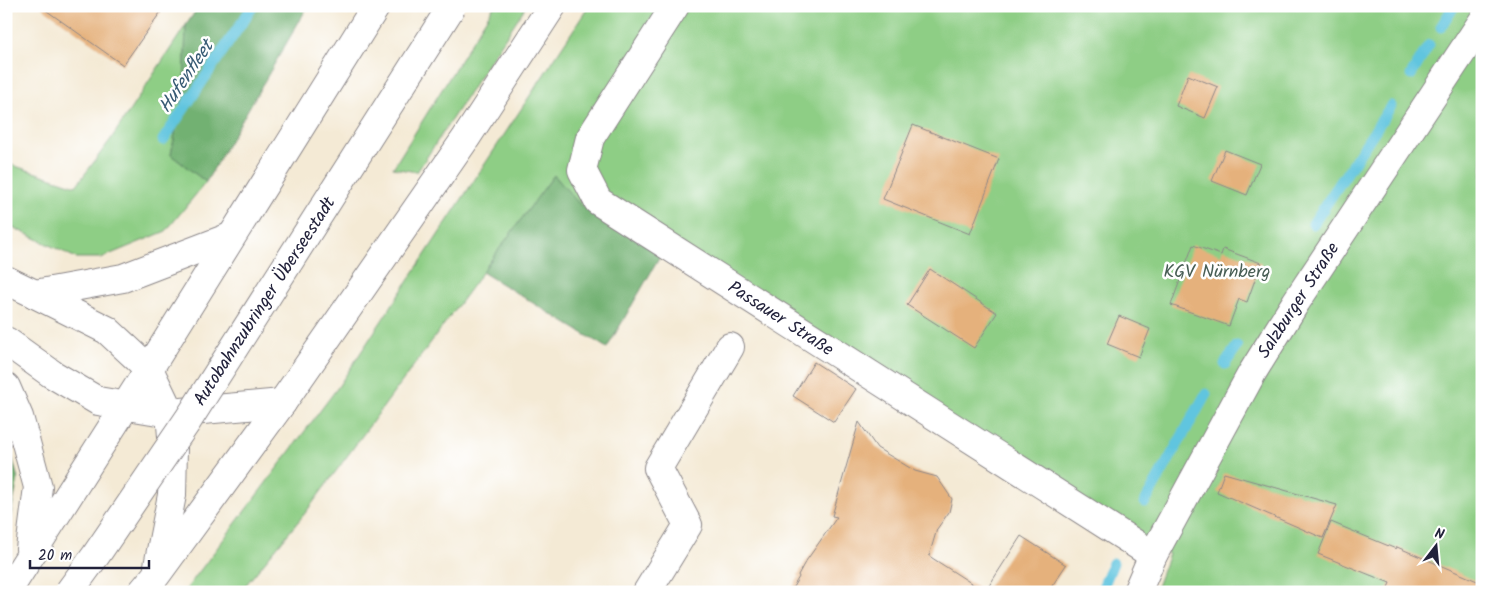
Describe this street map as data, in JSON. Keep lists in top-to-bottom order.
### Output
{
  "streets": {
    "main road": ["Salzburger Straße", "Autobahnzubringer Überseestadt", "Passauer Straße"]
  },
  "crossings": [
    ["Salzburger Straße", "Passauer Straße"]
  ],
  "water": ["Hufenfleet"],
  "parks": ["KGV Nürnberg"],
  "scale_bar": "20 m",
  "north": "top"
}
